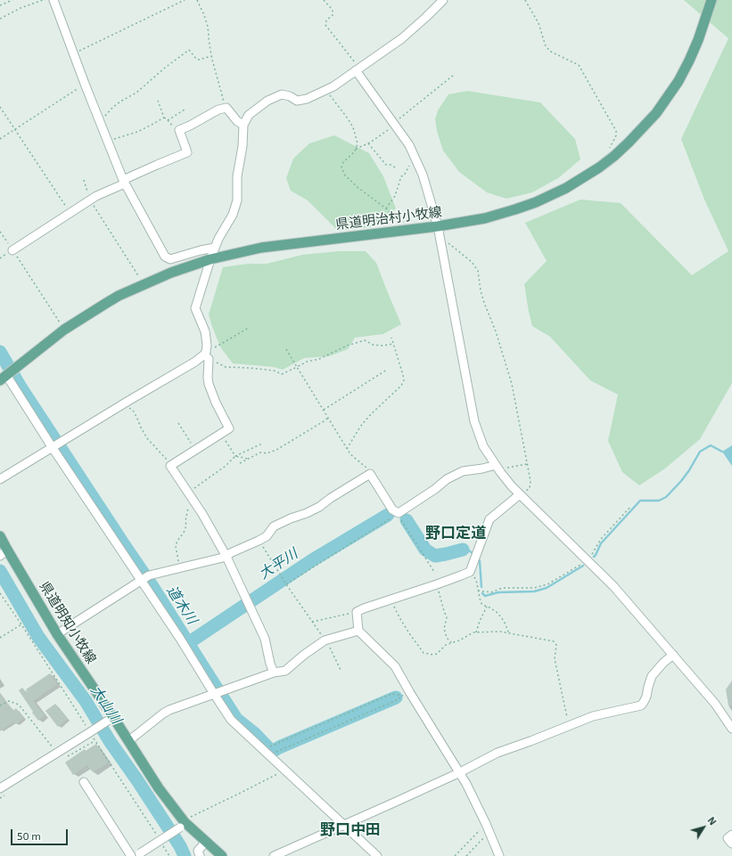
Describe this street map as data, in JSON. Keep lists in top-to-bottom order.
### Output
{
  "streets": {
    "main road": ["県道明治村小牧線", "県道明知小牧線"]
  },
  "districts": ["野口定道", "野口中田"],
  "water": ["大平川", "道木川", "大山川"],
  "scale_bar": "50 m",
  "north": "top right"
}
